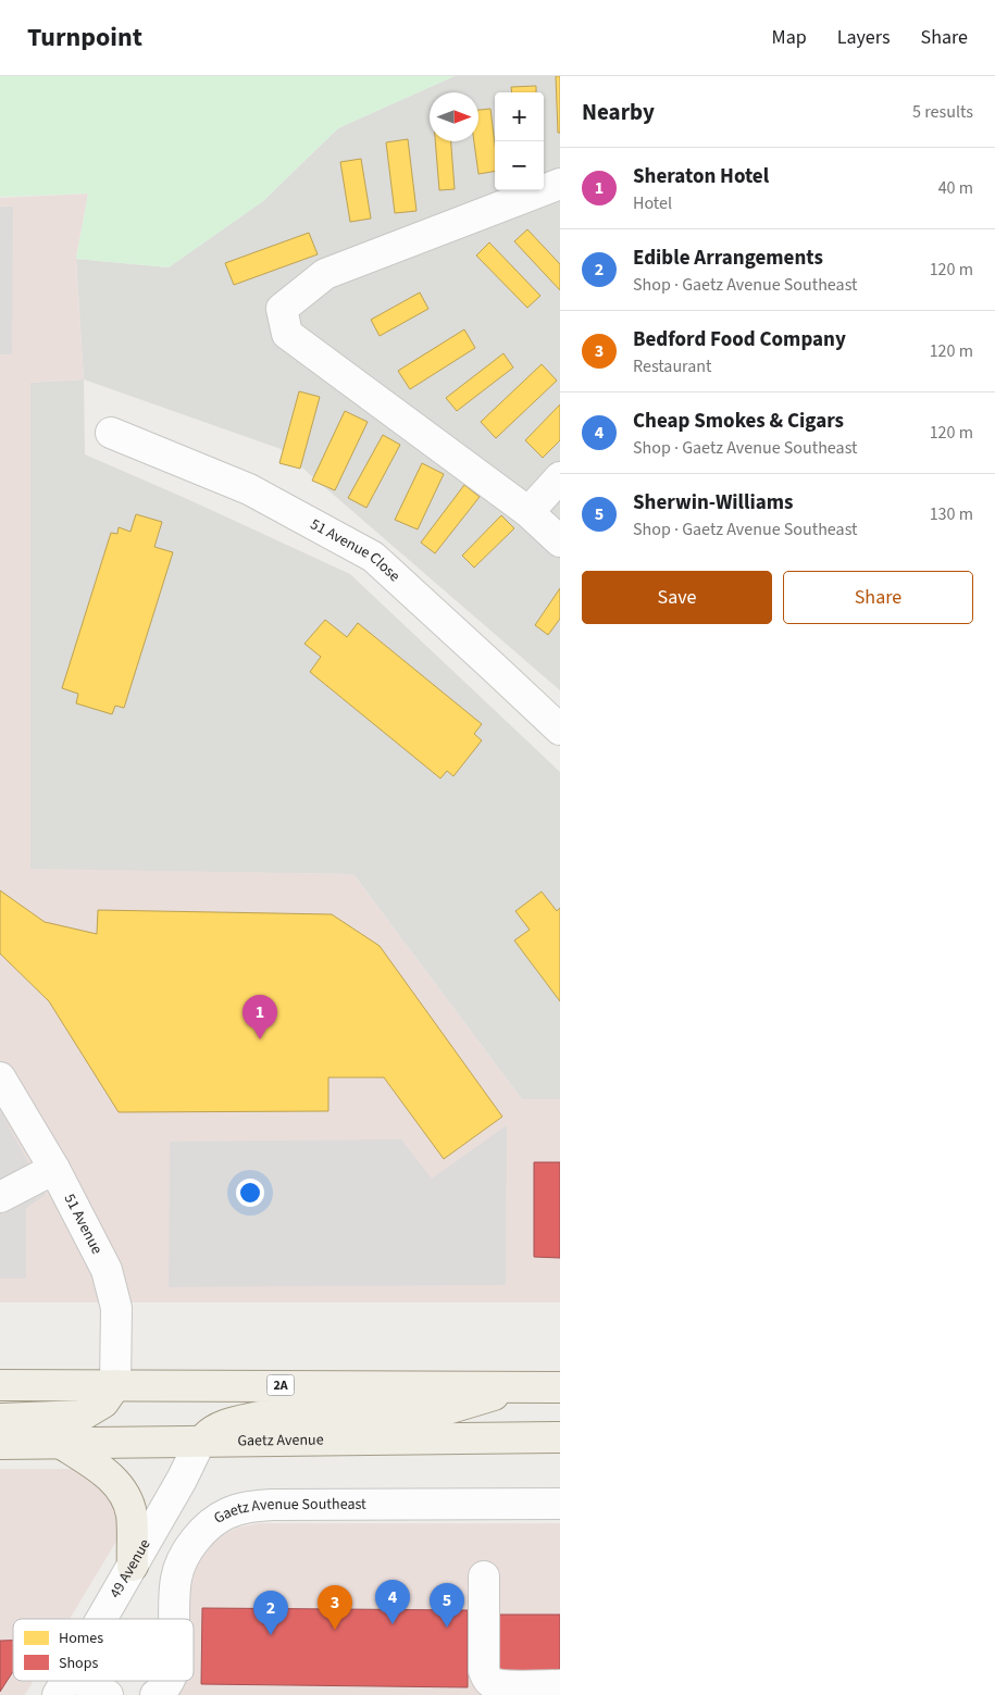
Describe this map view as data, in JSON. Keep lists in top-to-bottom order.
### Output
{
  "streets": {
    "main road": ["2A", "Gaetz Avenue"],
    "street": [
      "51 Avenue Close",
      "51 Avenue",
      "Gaetz Avenue Southeast",
      "49 Avenue"
    ]
  },
  "crossings": [
    ["51 Avenue", "2A"],
    ["Gaetz Avenue", "49 Avenue"]
  ],
  "legend": ["Homes", "Shops"],
  "north": "right",
  "page": {
    "header": "Turnpoint",
    "nav": ["Map", "Layers", "Share"],
    "heading": ["Nearby", "5 results"],
    "map_buttons": ["+", "−"],
    "list": [
      {
        "mark": "1",
        "name": "Sheraton Hotel",
        "note": "Hotel",
        "value": "40 m"
      },
      {
        "mark": "2",
        "name": "Edible Arrangements",
        "note": "Shop · Gaetz Avenue Southeast",
        "value": "120 m"
      },
      {
        "mark": "3",
        "name": "Bedford Food Company",
        "note": "Restaurant",
        "value": "120 m"
      },
      {
        "mark": "4",
        "name": "Cheap Smokes & Cigars",
        "note": "Shop · Gaetz Avenue Southeast",
        "value": "120 m"
      },
      {
        "mark": "5",
        "name": "Sherwin-Williams",
        "note": "Shop · Gaetz Avenue Southeast",
        "value": "130 m"
      }
    ],
    "buttons": ["Save", "Share"],
    "pins": [
      "1",
      "4",
      "5",
      "3",
      "2"
    ]
  }
}
